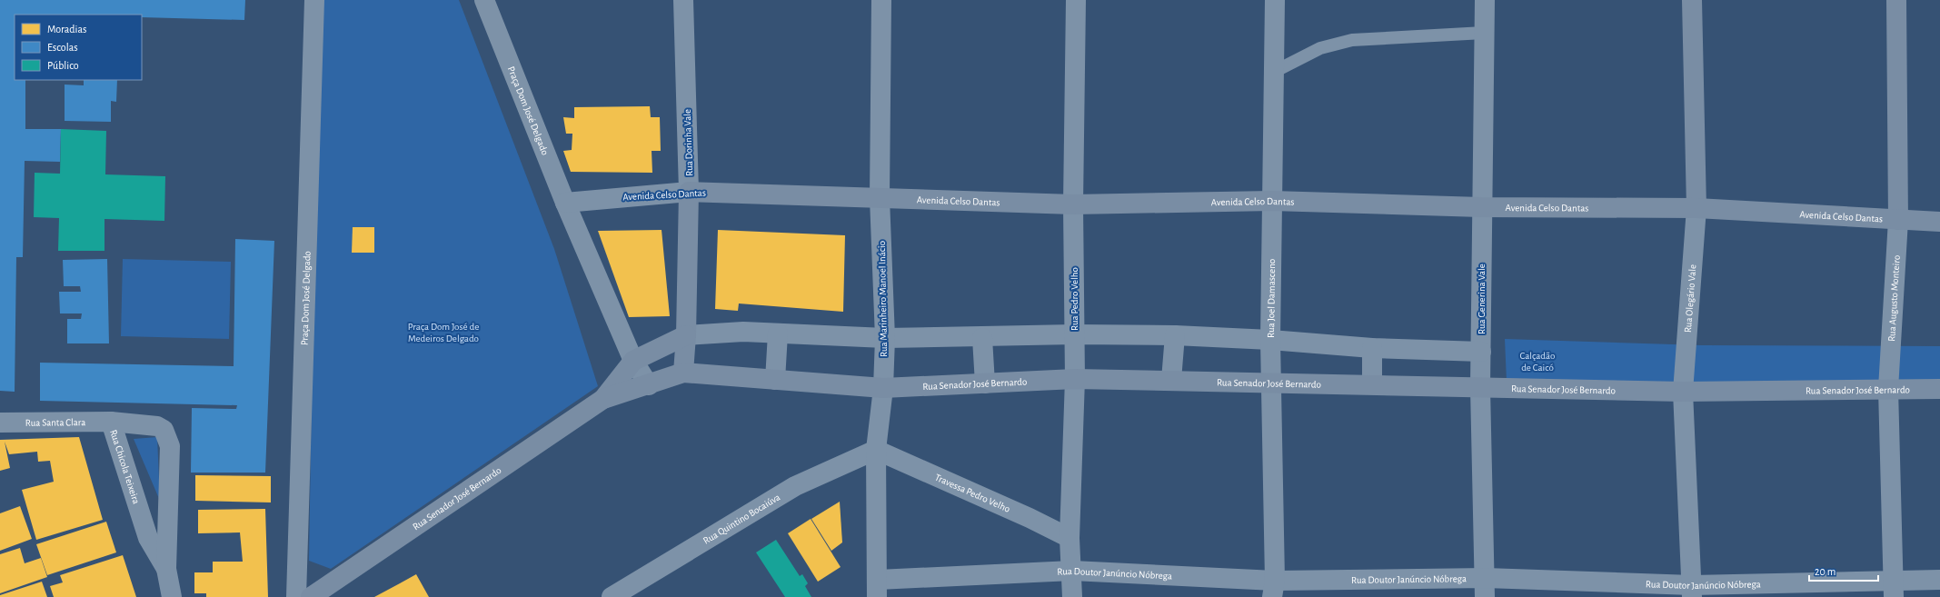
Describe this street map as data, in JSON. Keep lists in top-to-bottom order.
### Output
{
  "streets": {
    "main road": [
      "Rua Dorinha Vale",
      "Avenida Celso Dantas",
      "Rua Olegário Vale",
      "Rua Augusto Monteiro",
      "Rua Senador José Bernardo"
    ],
    "street": [
      "Praça Dom José Delgado",
      "Rua Marinheiro Manoel Inácio",
      "Rua Pedro Velho",
      "Rua Joel Damasceno",
      "Rua Generina Vale",
      "Rua Santa Clara",
      "Rua Chicola Teixeira",
      "Travessa Pedro Velho",
      "Rua Quintino Bocaiúva",
      "Rua Doutor Janúncio Nóbrega"
    ]
  },
  "crossings": [
    ["Praça Dom José Delgado", "Avenida Celso Dantas"],
    ["Praça Dom José Delgado", "Rua Senador José Bernardo"],
    ["Rua Dorinha Vale", "Avenida Celso Dantas"],
    ["Rua Dorinha Vale", "Rua Senador José Bernardo"],
    ["Avenida Celso Dantas", "Rua Marinheiro Manoel Inácio"],
    ["Avenida Celso Dantas", "Rua Pedro Velho"],
    ["Avenida Celso Dantas", "Rua Joel Damasceno"],
    ["Avenida Celso Dantas", "Rua Generina Vale"],
    ["Avenida Celso Dantas", "Rua Olegário Vale"],
    ["Avenida Celso Dantas", "Rua Augusto Monteiro"],
    ["Rua Marinheiro Manoel Inácio", "Rua Senador José Bernardo"],
    ["Rua Marinheiro Manoel Inácio", "Travessa Pedro Velho"],
    ["Rua Marinheiro Manoel Inácio", "Rua Quintino Bocaiúva"],
    ["Rua Marinheiro Manoel Inácio", "Rua Doutor Janúncio Nóbrega"],
    ["Rua Pedro Velho", "Rua Senador José Bernardo"],
    ["Rua Pedro Velho", "Travessa Pedro Velho"],
    ["Rua Pedro Velho", "Rua Doutor Janúncio Nóbrega"],
    ["Rua Joel Damasceno", "Rua Senador José Bernardo"],
    ["Rua Joel Damasceno", "Rua Doutor Janúncio Nóbrega"],
    ["Rua Generina Vale", "Rua Senador José Bernardo"],
    ["Rua Generina Vale", "Rua Doutor Janúncio Nóbrega"],
    ["Rua Olegário Vale", "Rua Senador José Bernardo"],
    ["Rua Olegário Vale", "Rua Doutor Janúncio Nóbrega"],
    ["Rua Augusto Monteiro", "Rua Senador José Bernardo"],
    ["Rua Augusto Monteiro", "Rua Doutor Janúncio Nóbrega"],
    ["Rua Santa Clara", "Rua Chicola Teixeira"],
    ["Travessa Pedro Velho", "Rua Quintino Bocaiúva"]
  ],
  "parks": ["Praça Dom José de Medeiros Delgado", "Calçadão de Caicó"],
  "legend": ["Moradias", "Escolas", "Público"],
  "scale_bar": "20 m"
}
